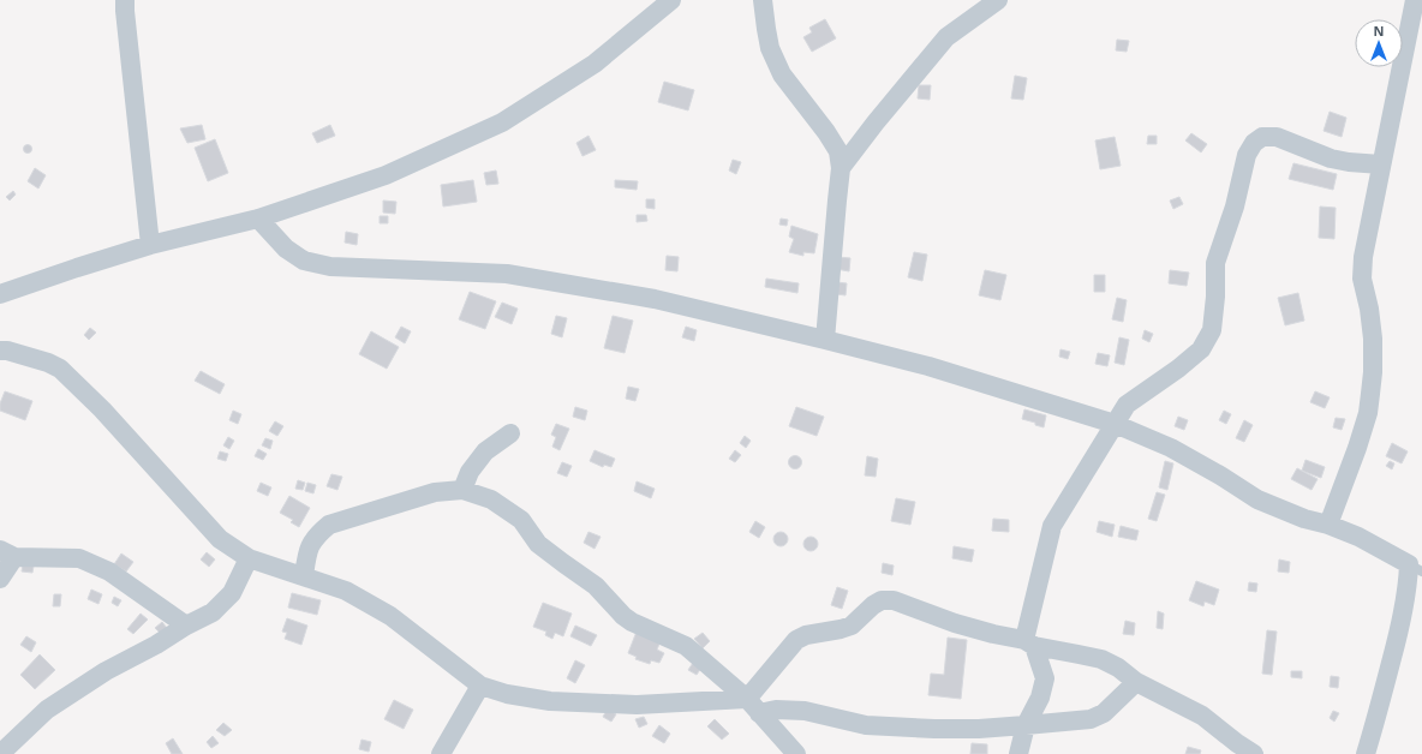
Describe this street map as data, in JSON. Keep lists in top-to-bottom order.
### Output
{
  "north": "top"
}
